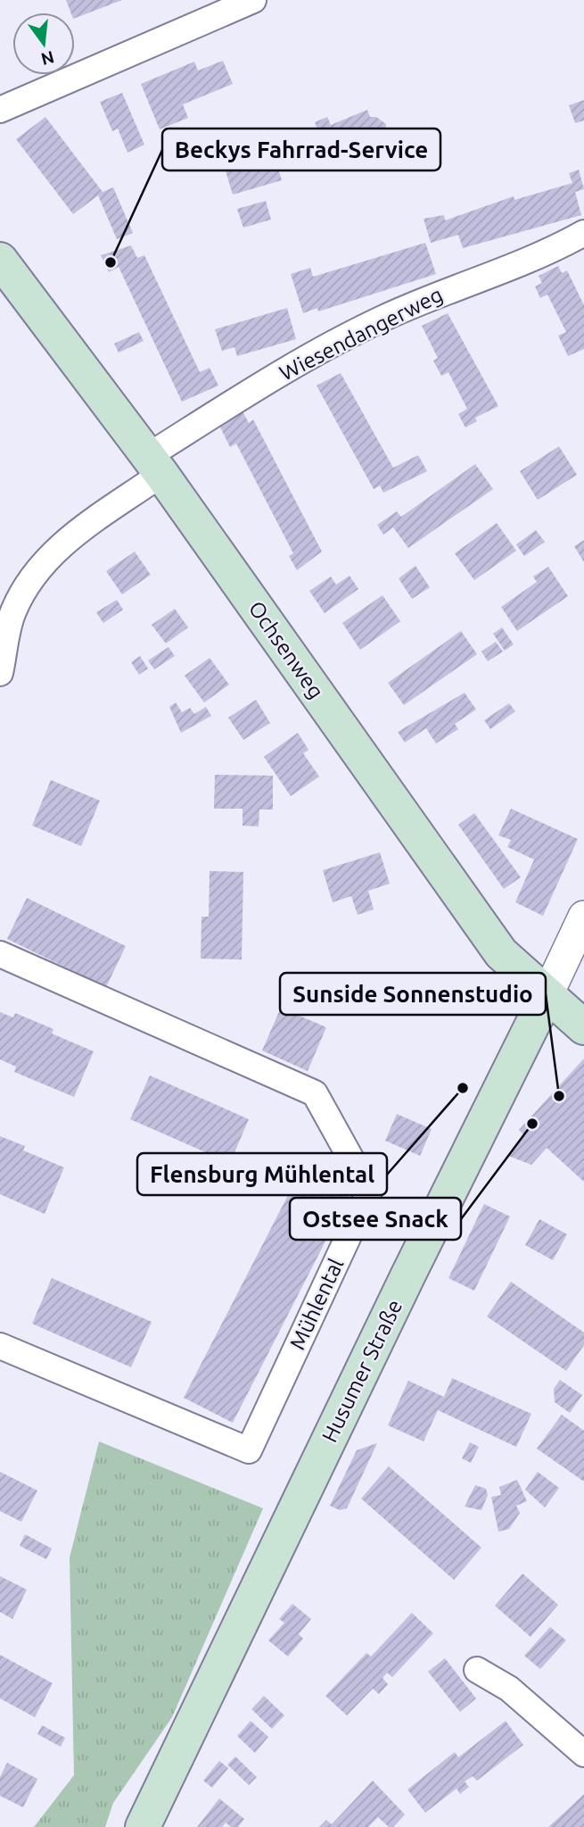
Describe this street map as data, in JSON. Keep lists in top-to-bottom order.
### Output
{
  "streets": {
    "main road": ["Ochsenweg", "Husumer Straße"],
    "street": ["Wiesendangerweg", "Mühlental"]
  },
  "crossings": [
    ["Wiesendangerweg", "Ochsenweg"],
    ["Ochsenweg", "Husumer Straße"]
  ],
  "places": [
    "Beckys Fahrrad-Service",
    "Flensburg Mühlental",
    "Sunside Sonnenstudio",
    "Ostsee Snack"
  ],
  "north": "bottom"
}
